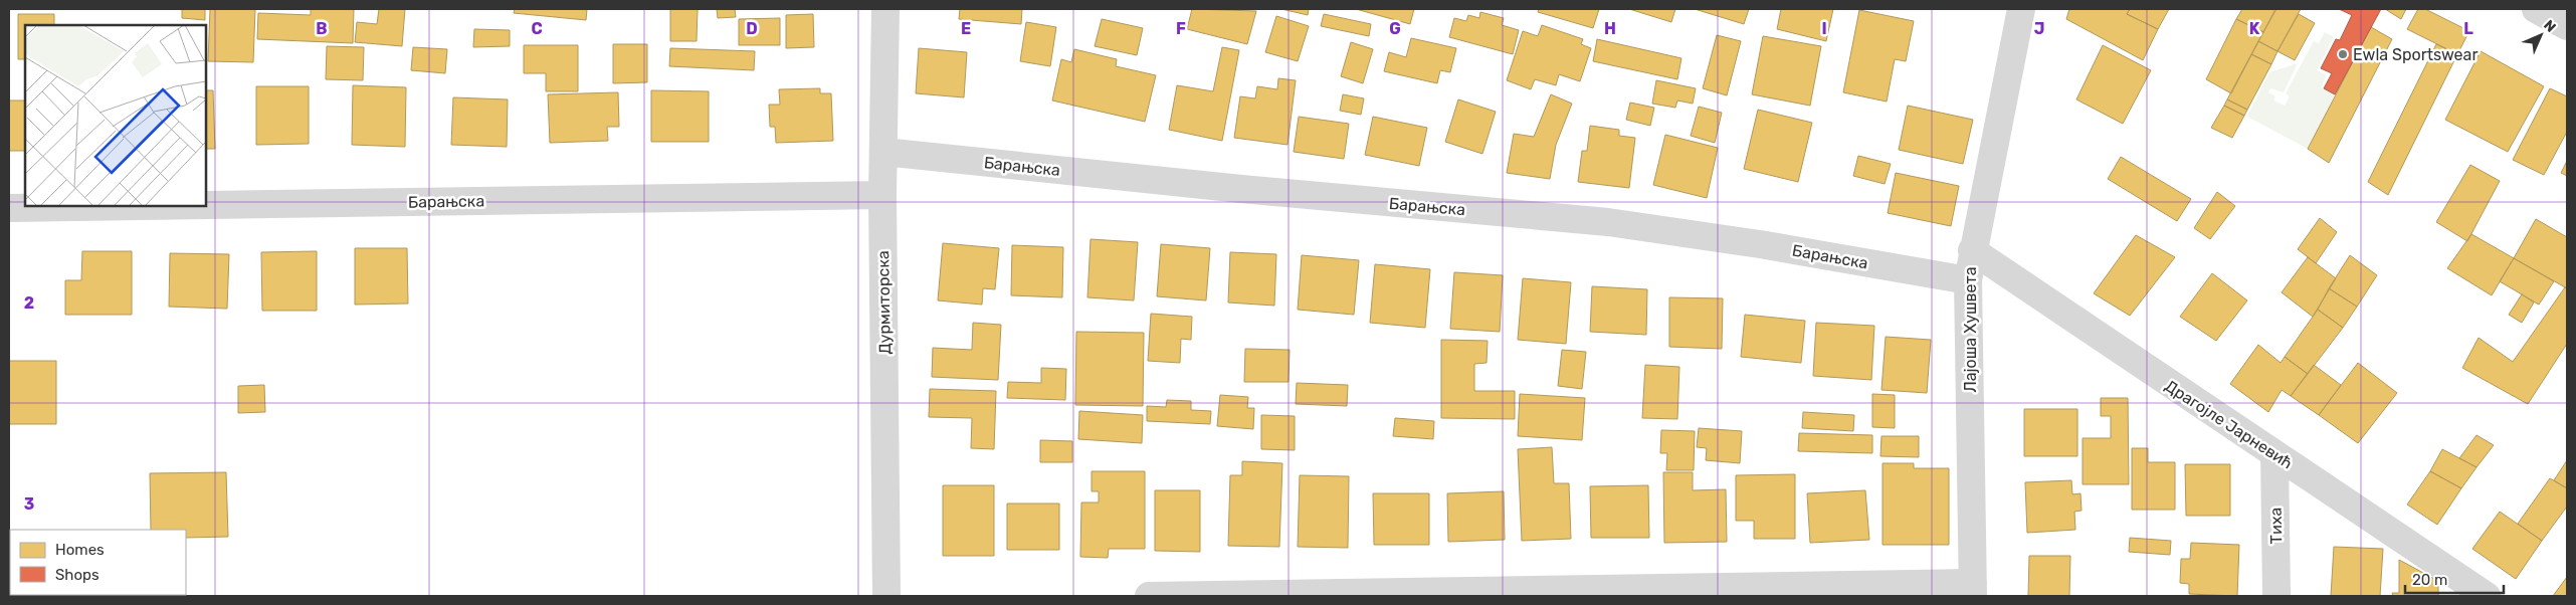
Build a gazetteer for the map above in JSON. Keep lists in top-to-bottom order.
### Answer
{
  "streets": {
    "street": [
      "Барањска",
      "Дурмиторска",
      "Лајоша Хушвета",
      "Драгојле Јарневић",
      "Тиха"
    ]
  },
  "crossings": [
    ["Барањска", "Дурмиторска"],
    ["Барањска", "Лајоша Хушвета"],
    ["Лајоша Хушвета", "Драгојле Јарневић"],
    ["Драгојле Јарневић", "Тиха"]
  ],
  "places": ["Ewla Sportswear"],
  "legend": ["Homes", "Shops"],
  "scale_bar": "20 m",
  "north": "top right",
  "grid": {
    "columns": [
      "B",
      "C",
      "D",
      "E",
      "F",
      "G",
      "H",
      "I",
      "J",
      "K",
      "L"
    ],
    "rows": ["2", "3"]
  }
}
